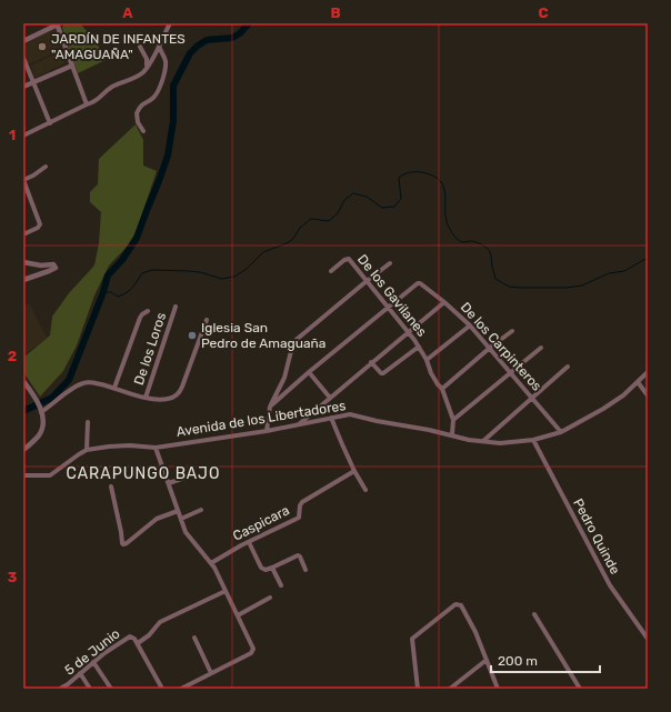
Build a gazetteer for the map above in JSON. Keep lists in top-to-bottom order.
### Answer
{
  "streets": {
    "street": [
      "De los Gavilanes",
      "De los Carpinteros",
      "De los Loros",
      "Avenida de los Libertadores",
      "Caspicara",
      "Pedro Quinde",
      "5 de Junio"
    ]
  },
  "crossings": [
    ["De los Gavilanes", "De los Carpinteros"],
    ["De los Carpinteros", "Avenida de los Libertadores"],
    ["Avenida de los Libertadores", "Pedro Quinde"]
  ],
  "districts": ["CARAPUNGO BAJO"],
  "places": ["JARDÍN DE INFANTES \"AMAGUAÑA\"", "Iglesia San Pedro de Amaguaña"],
  "scale_bar": "200 m",
  "grid": {
    "columns": ["A", "B", "C"],
    "rows": ["1", "2", "3"]
  }
}
